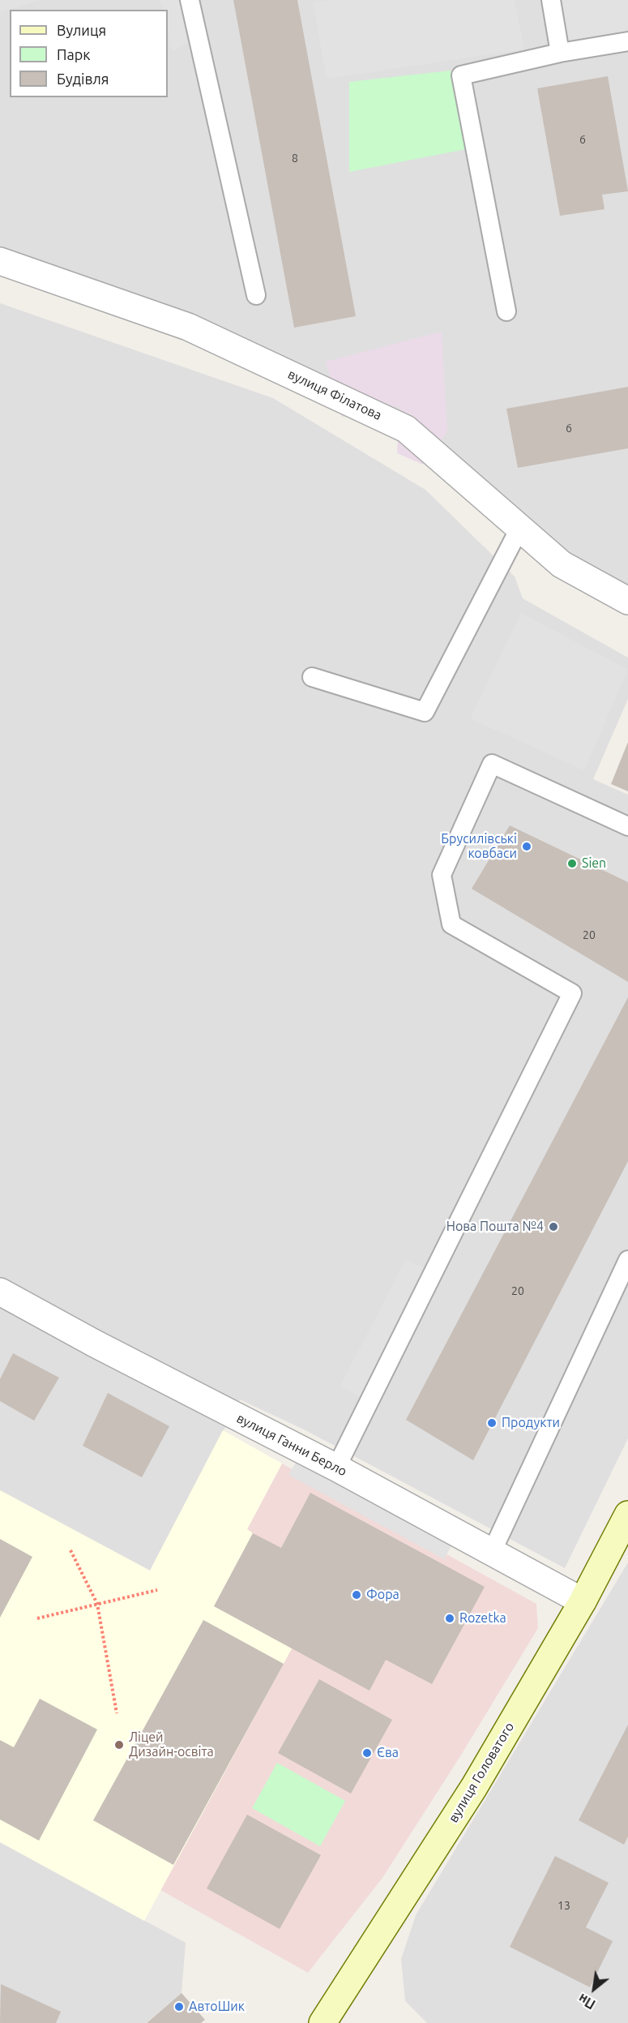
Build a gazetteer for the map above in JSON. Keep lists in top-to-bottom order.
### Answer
{
  "streets": {
    "main road": ["вулиця Головатого"],
    "street": ["вулиця Філатова", "вулиця Ганни Берло"]
  },
  "crossings": [
    ["вулиця Ганни Берло", "вулиця Головатого"]
  ],
  "places": [
    "Брусилівські ковбаси",
    "Sien",
    "Нова Пошта №4",
    "Продукти",
    "Фора",
    "Rozetka",
    "Ліцей Дизайн-освіта",
    "Єва",
    "АвтоШик"
  ],
  "house_numbers": [
    "6",
    "8",
    "6",
    "20",
    "20",
    "13"
  ],
  "legend": ["Вулиця", "Парк", "Будівля"],
  "north": "bottom left"
}
